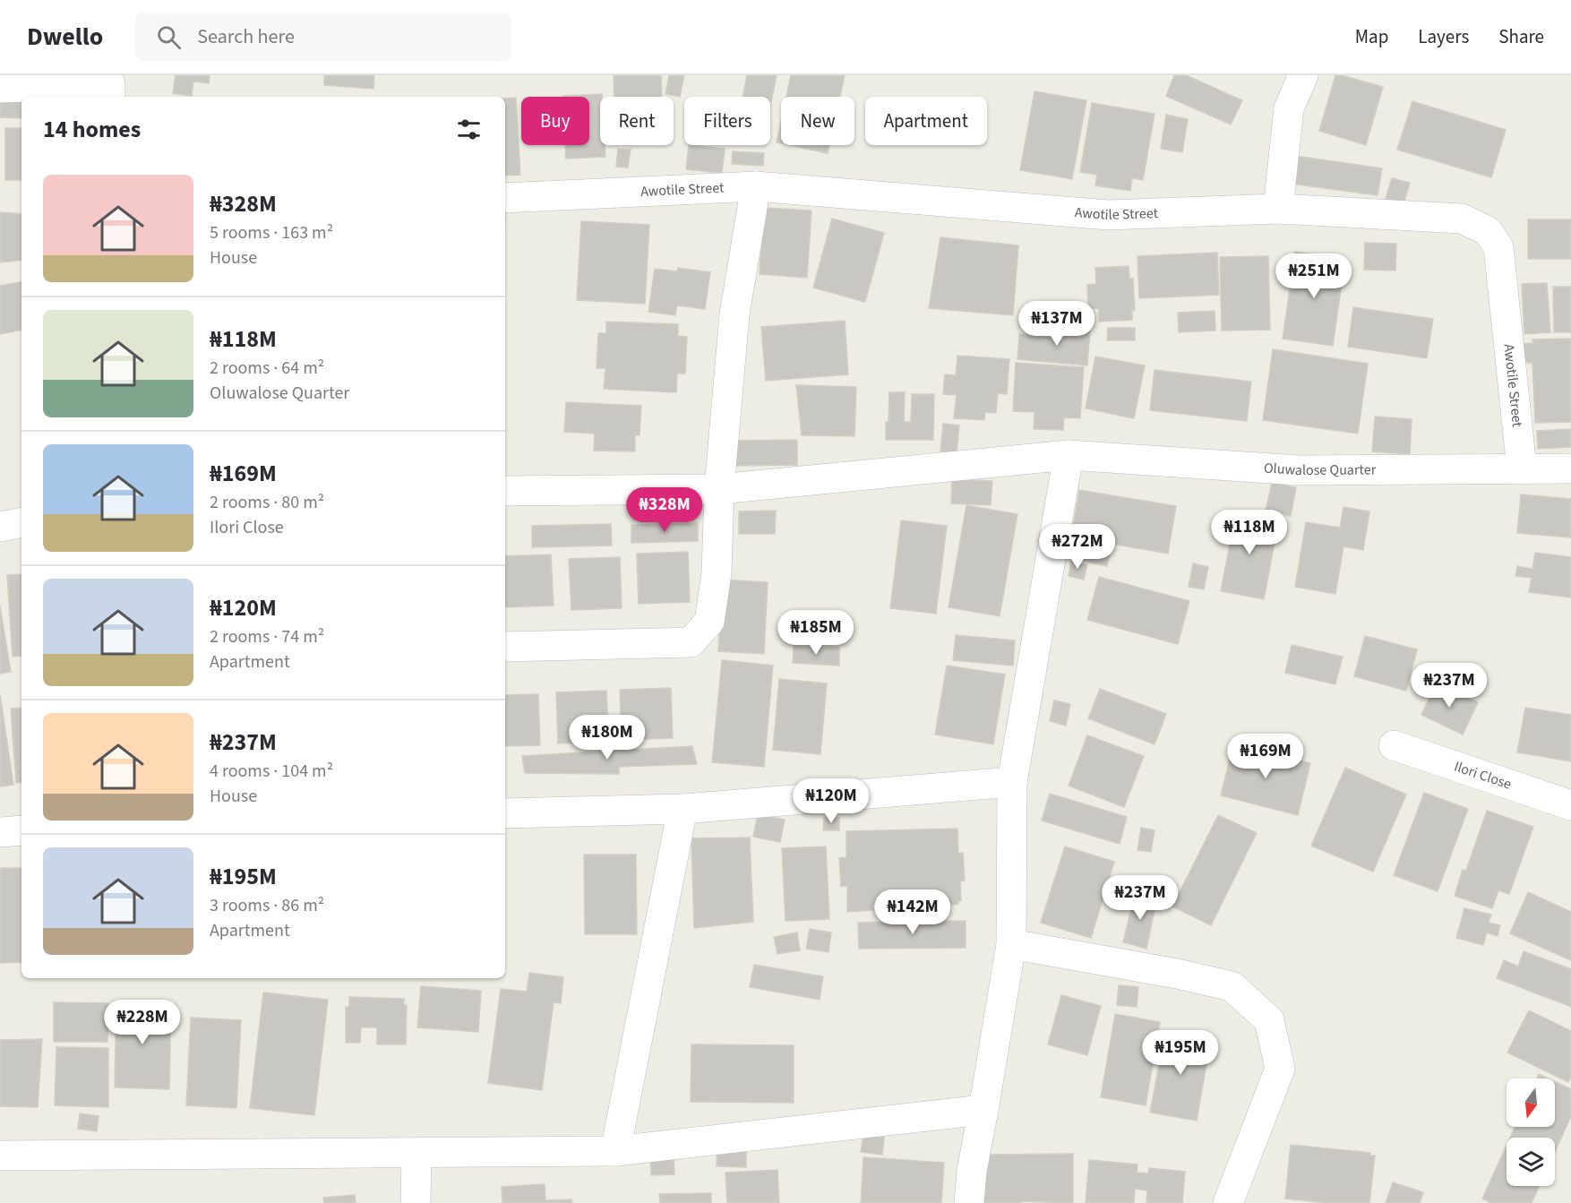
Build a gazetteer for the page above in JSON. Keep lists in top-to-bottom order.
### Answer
{
  "streets": {
    "street": ["Awotile Street", "Oluwalose Quarter", "Ilori Close"]
  },
  "crossings": [
    ["Awotile Street", "Oluwalose Quarter"]
  ],
  "north": "bottom",
  "page": {
    "header": "Dwello",
    "search": "Search here",
    "nav": ["Map", "Layers", "Share"],
    "chip": [
      "Buy",
      "Rent",
      "Filters",
      "New",
      "Apartment"
    ],
    "heading": "14 homes",
    "list": [
      {
        "name": "₦328M",
        "note": "5 rooms · 163 m² · House"
      },
      {
        "name": "₦118M",
        "note": "2 rooms · 64 m² · Oluwalose Quarter"
      },
      {
        "name": "₦169M",
        "note": "2 rooms · 80 m² · Ilori Close"
      },
      {
        "name": "₦120M",
        "note": "2 rooms · 74 m² · Apartment"
      },
      {
        "name": "₦237M",
        "note": "4 rooms · 104 m² · House"
      },
      {
        "name": "₦195M",
        "note": "3 rooms · 86 m² · Apartment"
      }
    ],
    "price": [
      "₦251M",
      "₦137M",
      "₦328M",
      "₦118M",
      "₦272M",
      "₦185M",
      "₦237M",
      "₦180M",
      "₦169M",
      "₦120M",
      "₦237M",
      "₦142M",
      "₦228M",
      "₦195M"
    ]
  }
}
